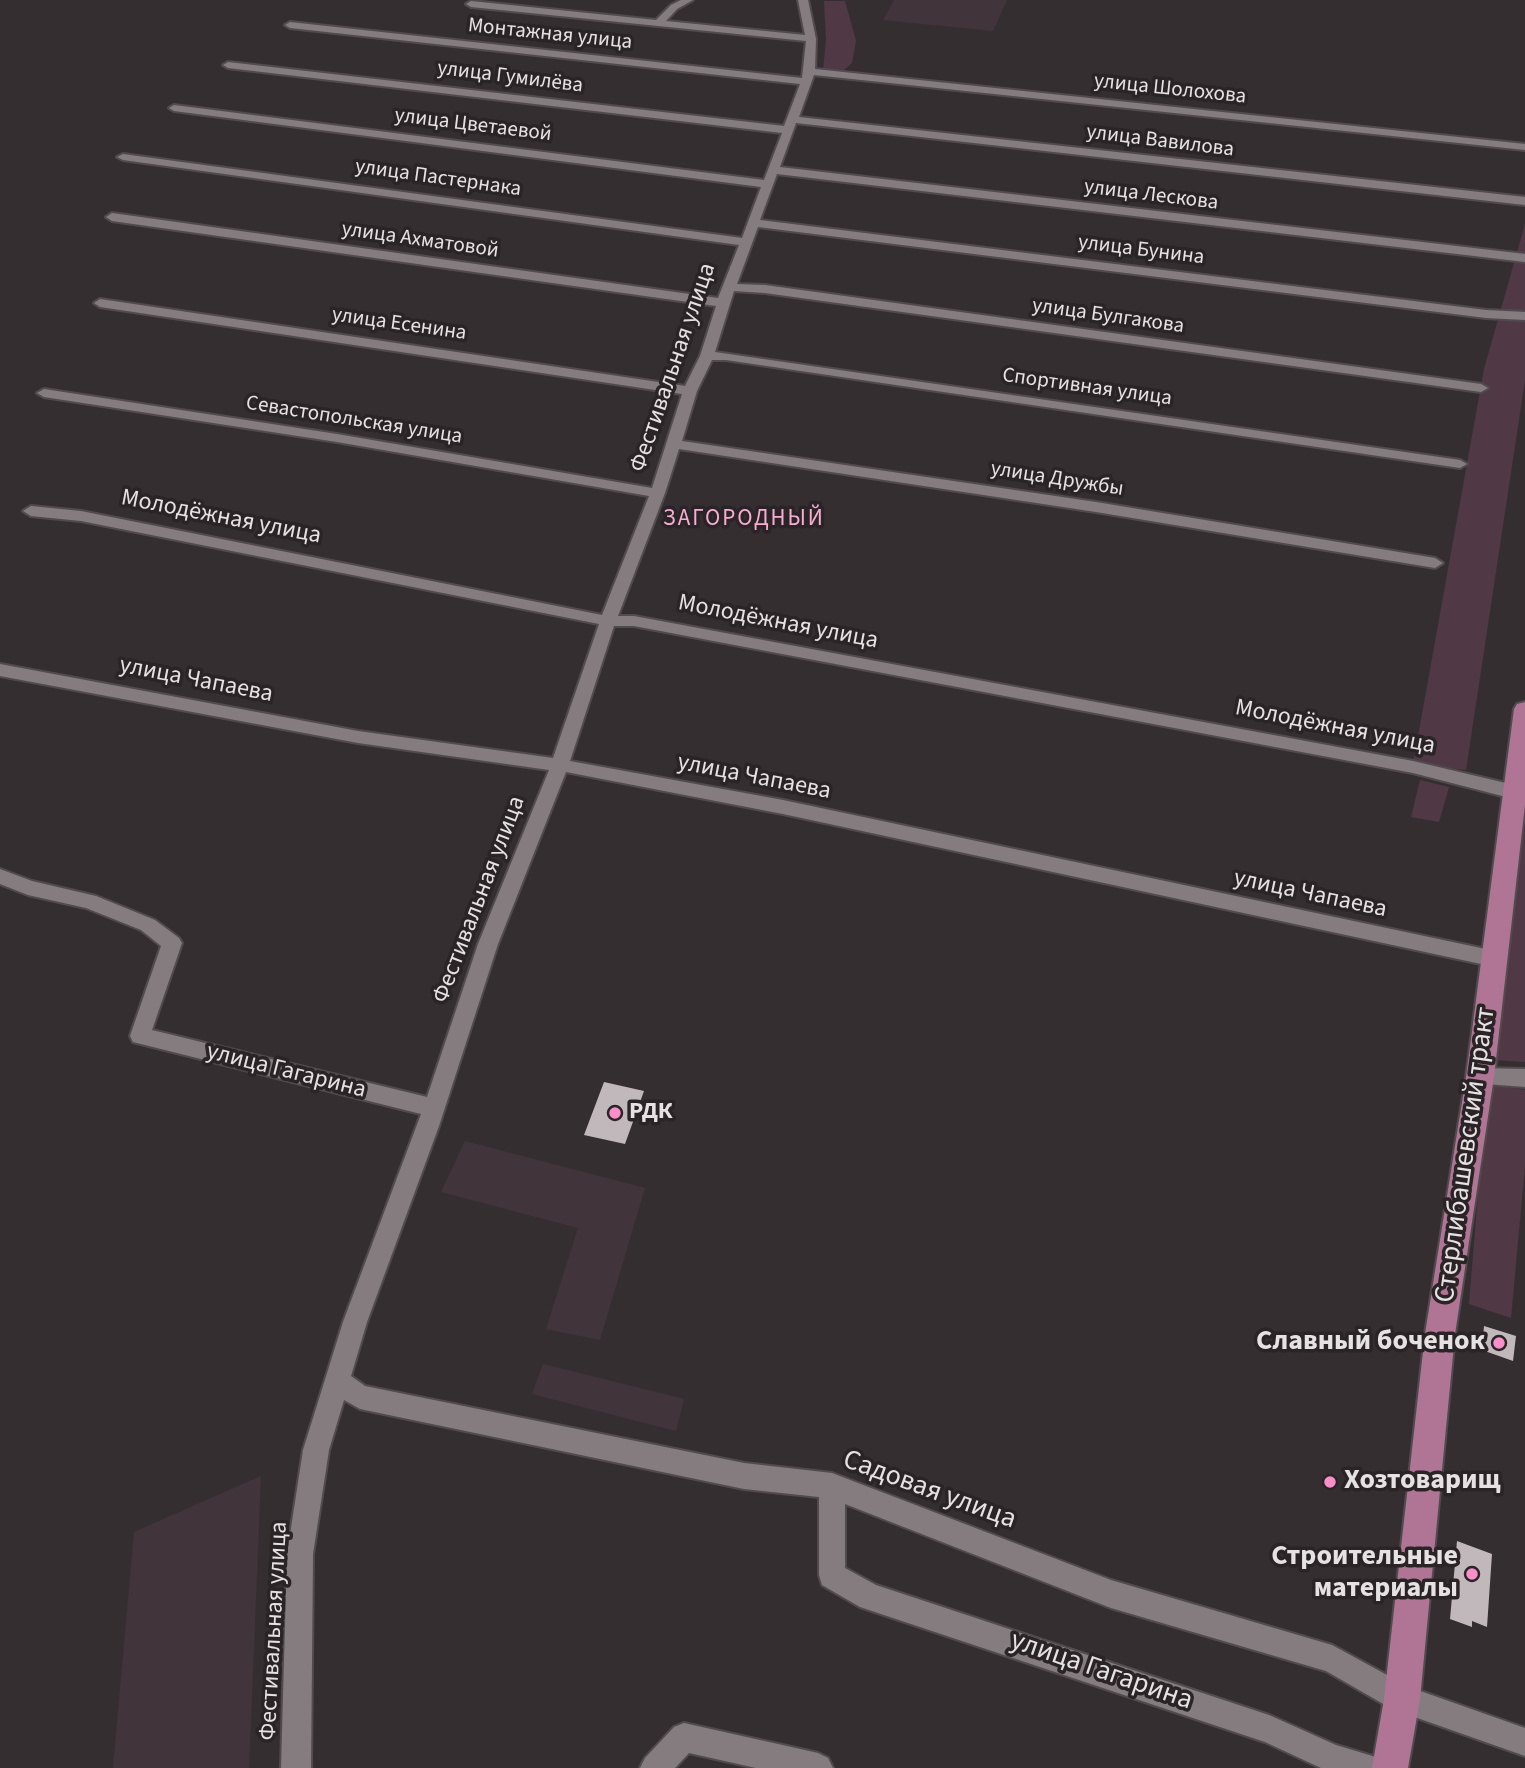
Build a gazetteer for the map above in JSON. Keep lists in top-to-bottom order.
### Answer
{
  "streets": {
    "main road": ["Стерлибашевский тракт"],
    "street": [
      "Монтажная улица",
      "улица Гумилёва",
      "улица Шолохова",
      "улица Цветаевой",
      "улица Вавилова",
      "улица Пастернака",
      "улица Лескова",
      "улица Ахматовой",
      "улица Бунина",
      "улица Булгакова",
      "улица Есенина",
      "Фестивальная улица",
      "Спортивная улица",
      "Севастопольская улица",
      "улица Дружбы",
      "Молодёжная улица",
      "улица Чапаева",
      "улица Гагарина",
      "Садовая улица"
    ]
  },
  "crossings": [
    ["Монтажная улица", "улица Шолохова"],
    ["Монтажная улица", "Фестивальная улица"],
    ["улица Гумилёва", "улица Вавилова"],
    ["улица Гумилёва", "Фестивальная улица"],
    ["улица Шолохова", "Фестивальная улица"],
    ["улица Цветаевой", "улица Лескова"],
    ["улица Цветаевой", "Фестивальная улица"],
    ["улица Вавилова", "Фестивальная улица"],
    ["улица Пастернака", "улица Бунина"],
    ["улица Пастернака", "Фестивальная улица"],
    ["улица Лескова", "Фестивальная улица"],
    ["улица Ахматовой", "улица Булгакова"],
    ["улица Ахматовой", "Фестивальная улица"],
    ["улица Бунина", "Фестивальная улица"],
    ["улица Булгакова", "Фестивальная улица"],
    ["улица Есенина", "Фестивальная улица"],
    ["Фестивальная улица", "Спортивная улица"],
    ["Фестивальная улица", "Севастопольская улица"],
    ["Фестивальная улица", "улица Дружбы"],
    ["Фестивальная улица", "Молодёжная улица"],
    ["Фестивальная улица", "улица Чапаева"],
    ["Фестивальная улица", "улица Гагарина"],
    ["Фестивальная улица", "Садовая улица"],
    ["Молодёжная улица", "Стерлибашевский тракт"],
    ["улица Чапаева", "Стерлибашевский тракт"],
    ["улица Гагарина", "Садовая улица"],
    ["Стерлибашевский тракт", "Садовая улица"]
  ],
  "districts": ["ЗАГОРОДНЫЙ"],
  "places": [
    "РДК",
    "Славный боченок",
    "Хозтоварищ",
    "Строительные материалы"
  ]
}
